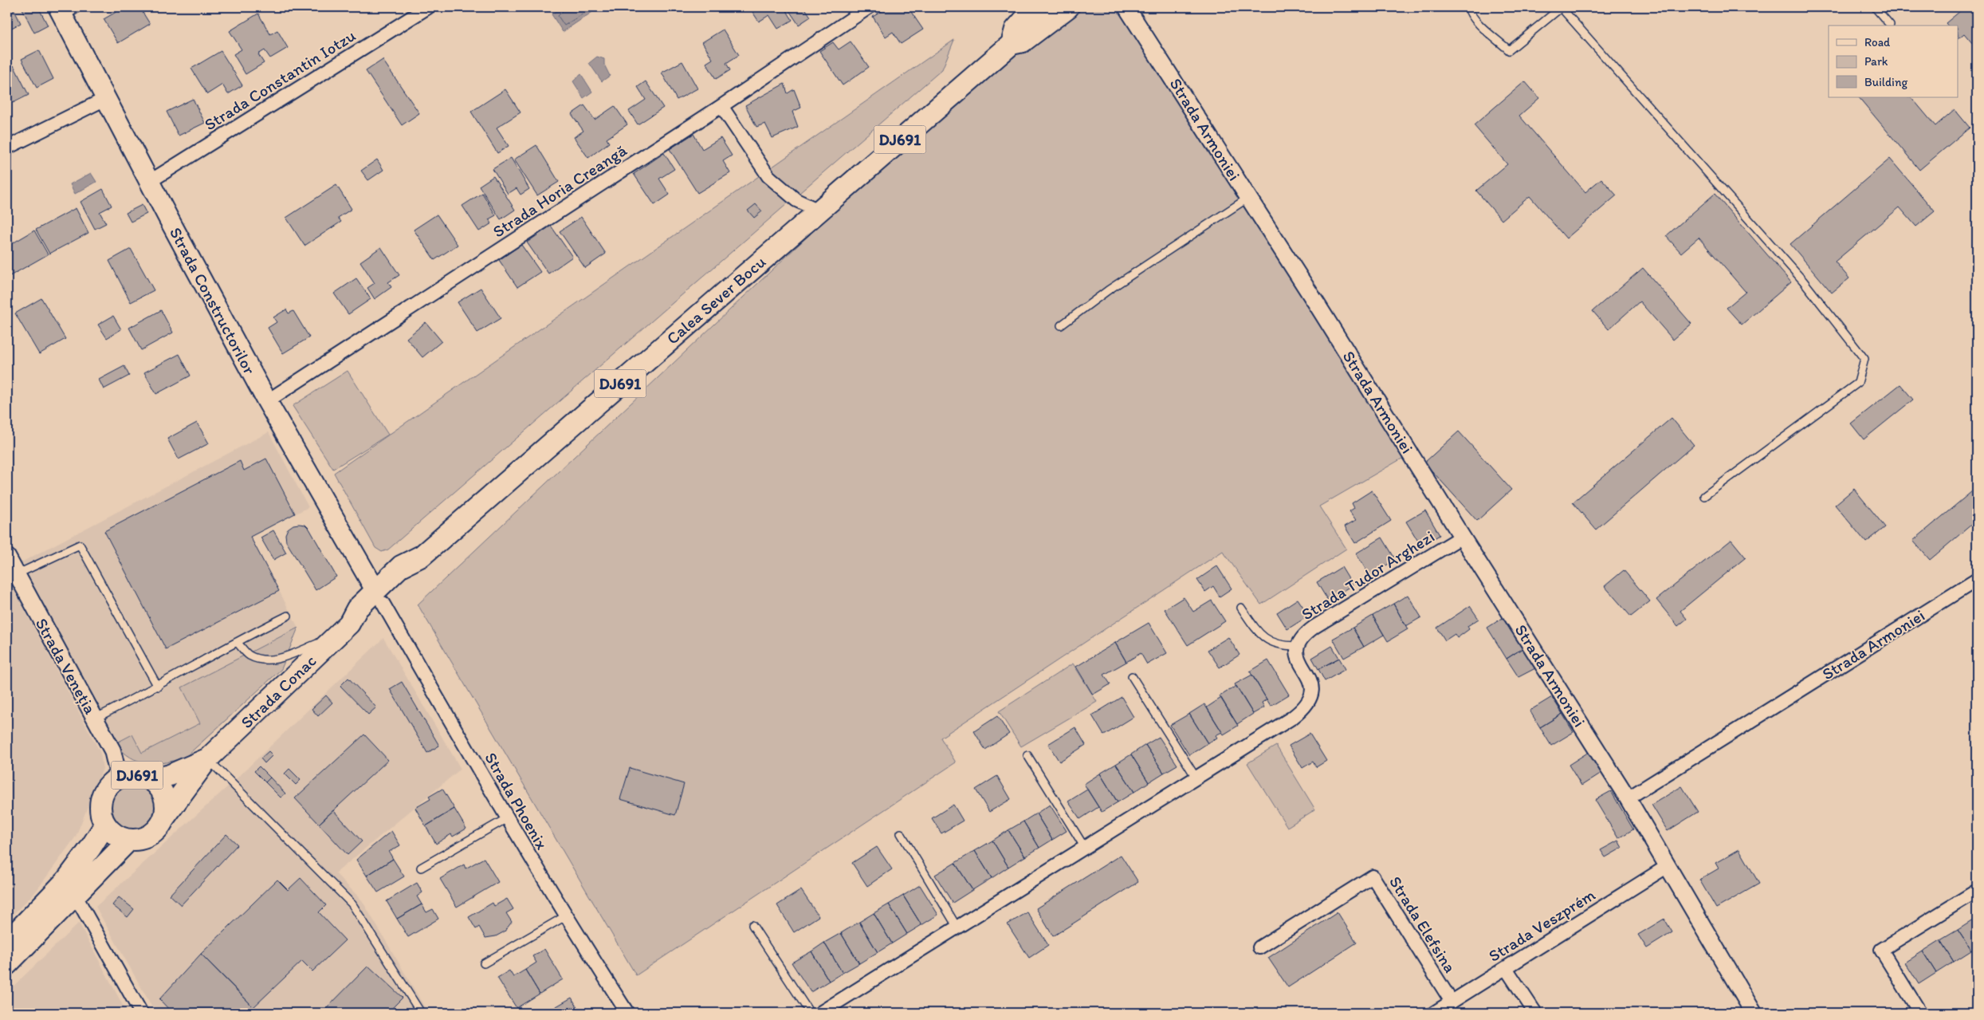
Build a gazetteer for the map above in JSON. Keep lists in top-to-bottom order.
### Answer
{
  "streets": {
    "main road": [
      "DJ691",
      "Calea Sever Bocu",
      "Strada Constructorilor",
      "Strada Conac"
    ],
    "street": [
      "Strada Constantin Iotzu",
      "Strada Armoniei",
      "Strada Horia Creangă",
      "Strada Tudor Arghezi",
      "Strada Veneția",
      "Strada Phoenix",
      "Strada Elefsina",
      "Strada Veszprém"
    ]
  },
  "crossings": [
    ["Strada Constantin Iotzu", "Strada Constructorilor"],
    ["Strada Armoniei", "Strada Tudor Arghezi"],
    ["Strada Armoniei", "Strada Veszprém"],
    ["DJ691", "Strada Veneția"],
    ["DJ691", "Strada Conac"],
    ["Strada Horia Creangă", "Strada Constructorilor"],
    ["Calea Sever Bocu", "Strada Constructorilor"],
    ["Calea Sever Bocu", "Strada Conac"],
    ["Calea Sever Bocu", "Strada Phoenix"],
    ["Strada Constructorilor", "Strada Conac"],
    ["Strada Constructorilor", "Strada Phoenix"],
    ["Strada Veneția", "Strada Conac"],
    ["Strada Conac", "Strada Phoenix"],
    ["Strada Elefsina", "Strada Veszprém"]
  ],
  "legend": ["Road", "Park", "Building"]
}
